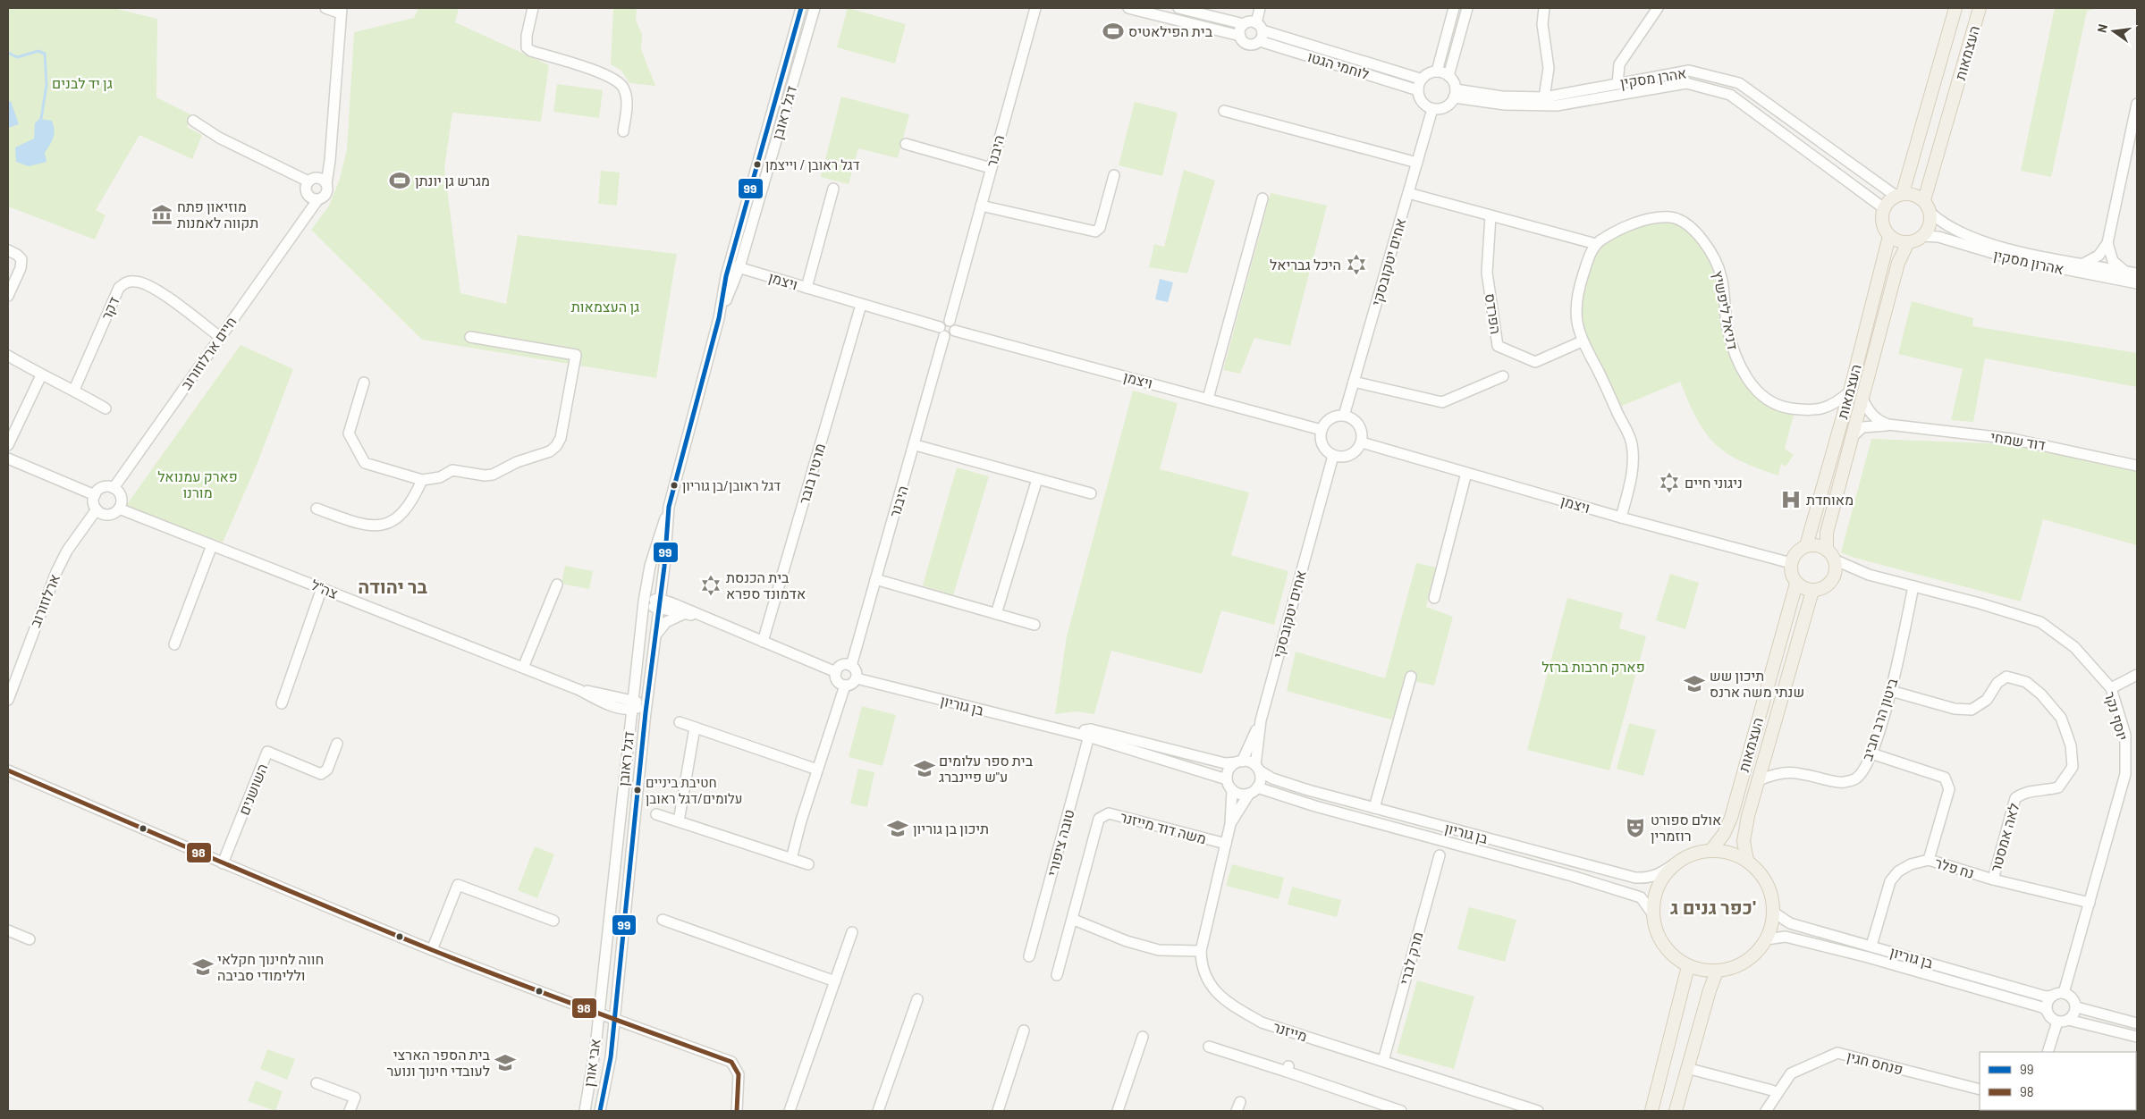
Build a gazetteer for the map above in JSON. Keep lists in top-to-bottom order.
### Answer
{
  "streets": {
    "main road": ["העצמאות"],
    "street": [
      "לוחמי הגטו",
      "אהרן מסקין",
      "דגל ראובן",
      "היבנר",
      "אחים יטקובסקי",
      "אהרון מסקין",
      "ויצמן",
      "דקר",
      "דניאל ליפשיץ",
      "הפרדס",
      "חיים ארלוזורוב",
      "דוד שמחי",
      "מרטין בובר",
      "צה\"ל",
      "ארלוזורוב",
      "בן גוריון",
      "יוסף נקר",
      "ביטון הרב חביב",
      "השושנים",
      "משה דוד מייזנר",
      "לאה אמסטר",
      "טובה ציפורי",
      "נח פלר",
      "מרק לברי",
      "מייזנר",
      "אבי אורן",
      "פנחס חגין"
    ]
  },
  "crossings": [
    ["העצמאות", "אהרן מסקין"],
    ["העצמאות", "אהרון מסקין"],
    ["העצמאות", "ויצמן"],
    ["העצמאות", "דניאל ליפשיץ"],
    ["העצמאות", "דוד שמחי"],
    ["העצמאות", "בן גוריון"],
    ["העצמאות", "יוסף נקר"],
    ["העצמאות", "ביטון הרב חביב"],
    ["לוחמי הגטו", "אהרן מסקין"],
    ["לוחמי הגטו", "אחים יטקובסקי"],
    ["אהרן מסקין", "אחים יטקובסקי"],
    ["אהרן מסקין", "אהרון מסקין"],
    ["דגל ראובן", "ויצמן"],
    ["דגל ראובן", "צה\"ל"],
    ["דגל ראובן", "אבי אורן"],
    ["היבנר", "ויצמן"],
    ["היבנר", "בן גוריון"],
    ["אחים יטקובסקי", "ויצמן"],
    ["אחים יטקובסקי", "בן גוריון"],
    ["אחים יטקובסקי", "מייזנר"],
    ["ויצמן", "מרטין בובר"],
    ["ויצמן", "יוסף נקר"],
    ["דקר", "חיים ארלוזורוב"],
    ["חיים ארלוזורוב", "צה\"ל"],
    ["חיים ארלוזורוב", "ארלוזורוב"],
    ["צה\"ל", "ארלוזורוב"],
    ["בן גוריון", "יוסף נקר"],
    ["בן גוריון", "טובה ציפורי"],
    ["בן גוריון", "נח פלר"],
    ["בן גוריון", "מייזנר"],
    ["יוסף נקר", "ביטון הרב חביב"],
    ["יוסף נקר", "נח פלר"],
    ["ביטון הרב חביב", "לאה אמסטר"],
    ["משה דוד מייזנר", "מייזנר"],
    ["לאה אמסטר", "נח פלר"],
    ["מרק לברי", "מייזנר"]
  ],
  "districts": ["בר יהודה", "כפר גנים ג'"],
  "parks": [
    "גן יד לבנים",
    "גן העצמאות",
    "פארק עמנואל מורנו",
    "פארק חרבות ברזל"
  ],
  "places": {
    "sports": ["בית הפילאטיס", "מגרש גן יונתן"],
    "other": ["דגל ראובן / וייצמן", "דגל ראובן/בן גוריון", "חטיבת ביניים עלומים/דגל ראובן"],
    "museum": ["מוזיאון פתח תקווה לאמנות"],
    "synagogue": ["היכל גבריאל", "ניגוני חיים", "בית הכנסת אדמונד ספרא"],
    "hospital": ["מאוחדת"],
    "school or university": [
      "תיכון שש שנתי משה ארנס",
      "בית ספר עלומים ע\"ש פיינברג",
      "תיכון בן גוריון",
      "חווה לחינוך חקלאי וללימודי סביבה",
      "בית הספר הארצי לעובדי חינוך ונוער"
    ],
    "theatre": ["אולם ספורט רוזמרין"]
  },
  "lines": ["transit line 99", "transit line 98"],
  "legend": ["99", "98"],
  "north": "left"
}
